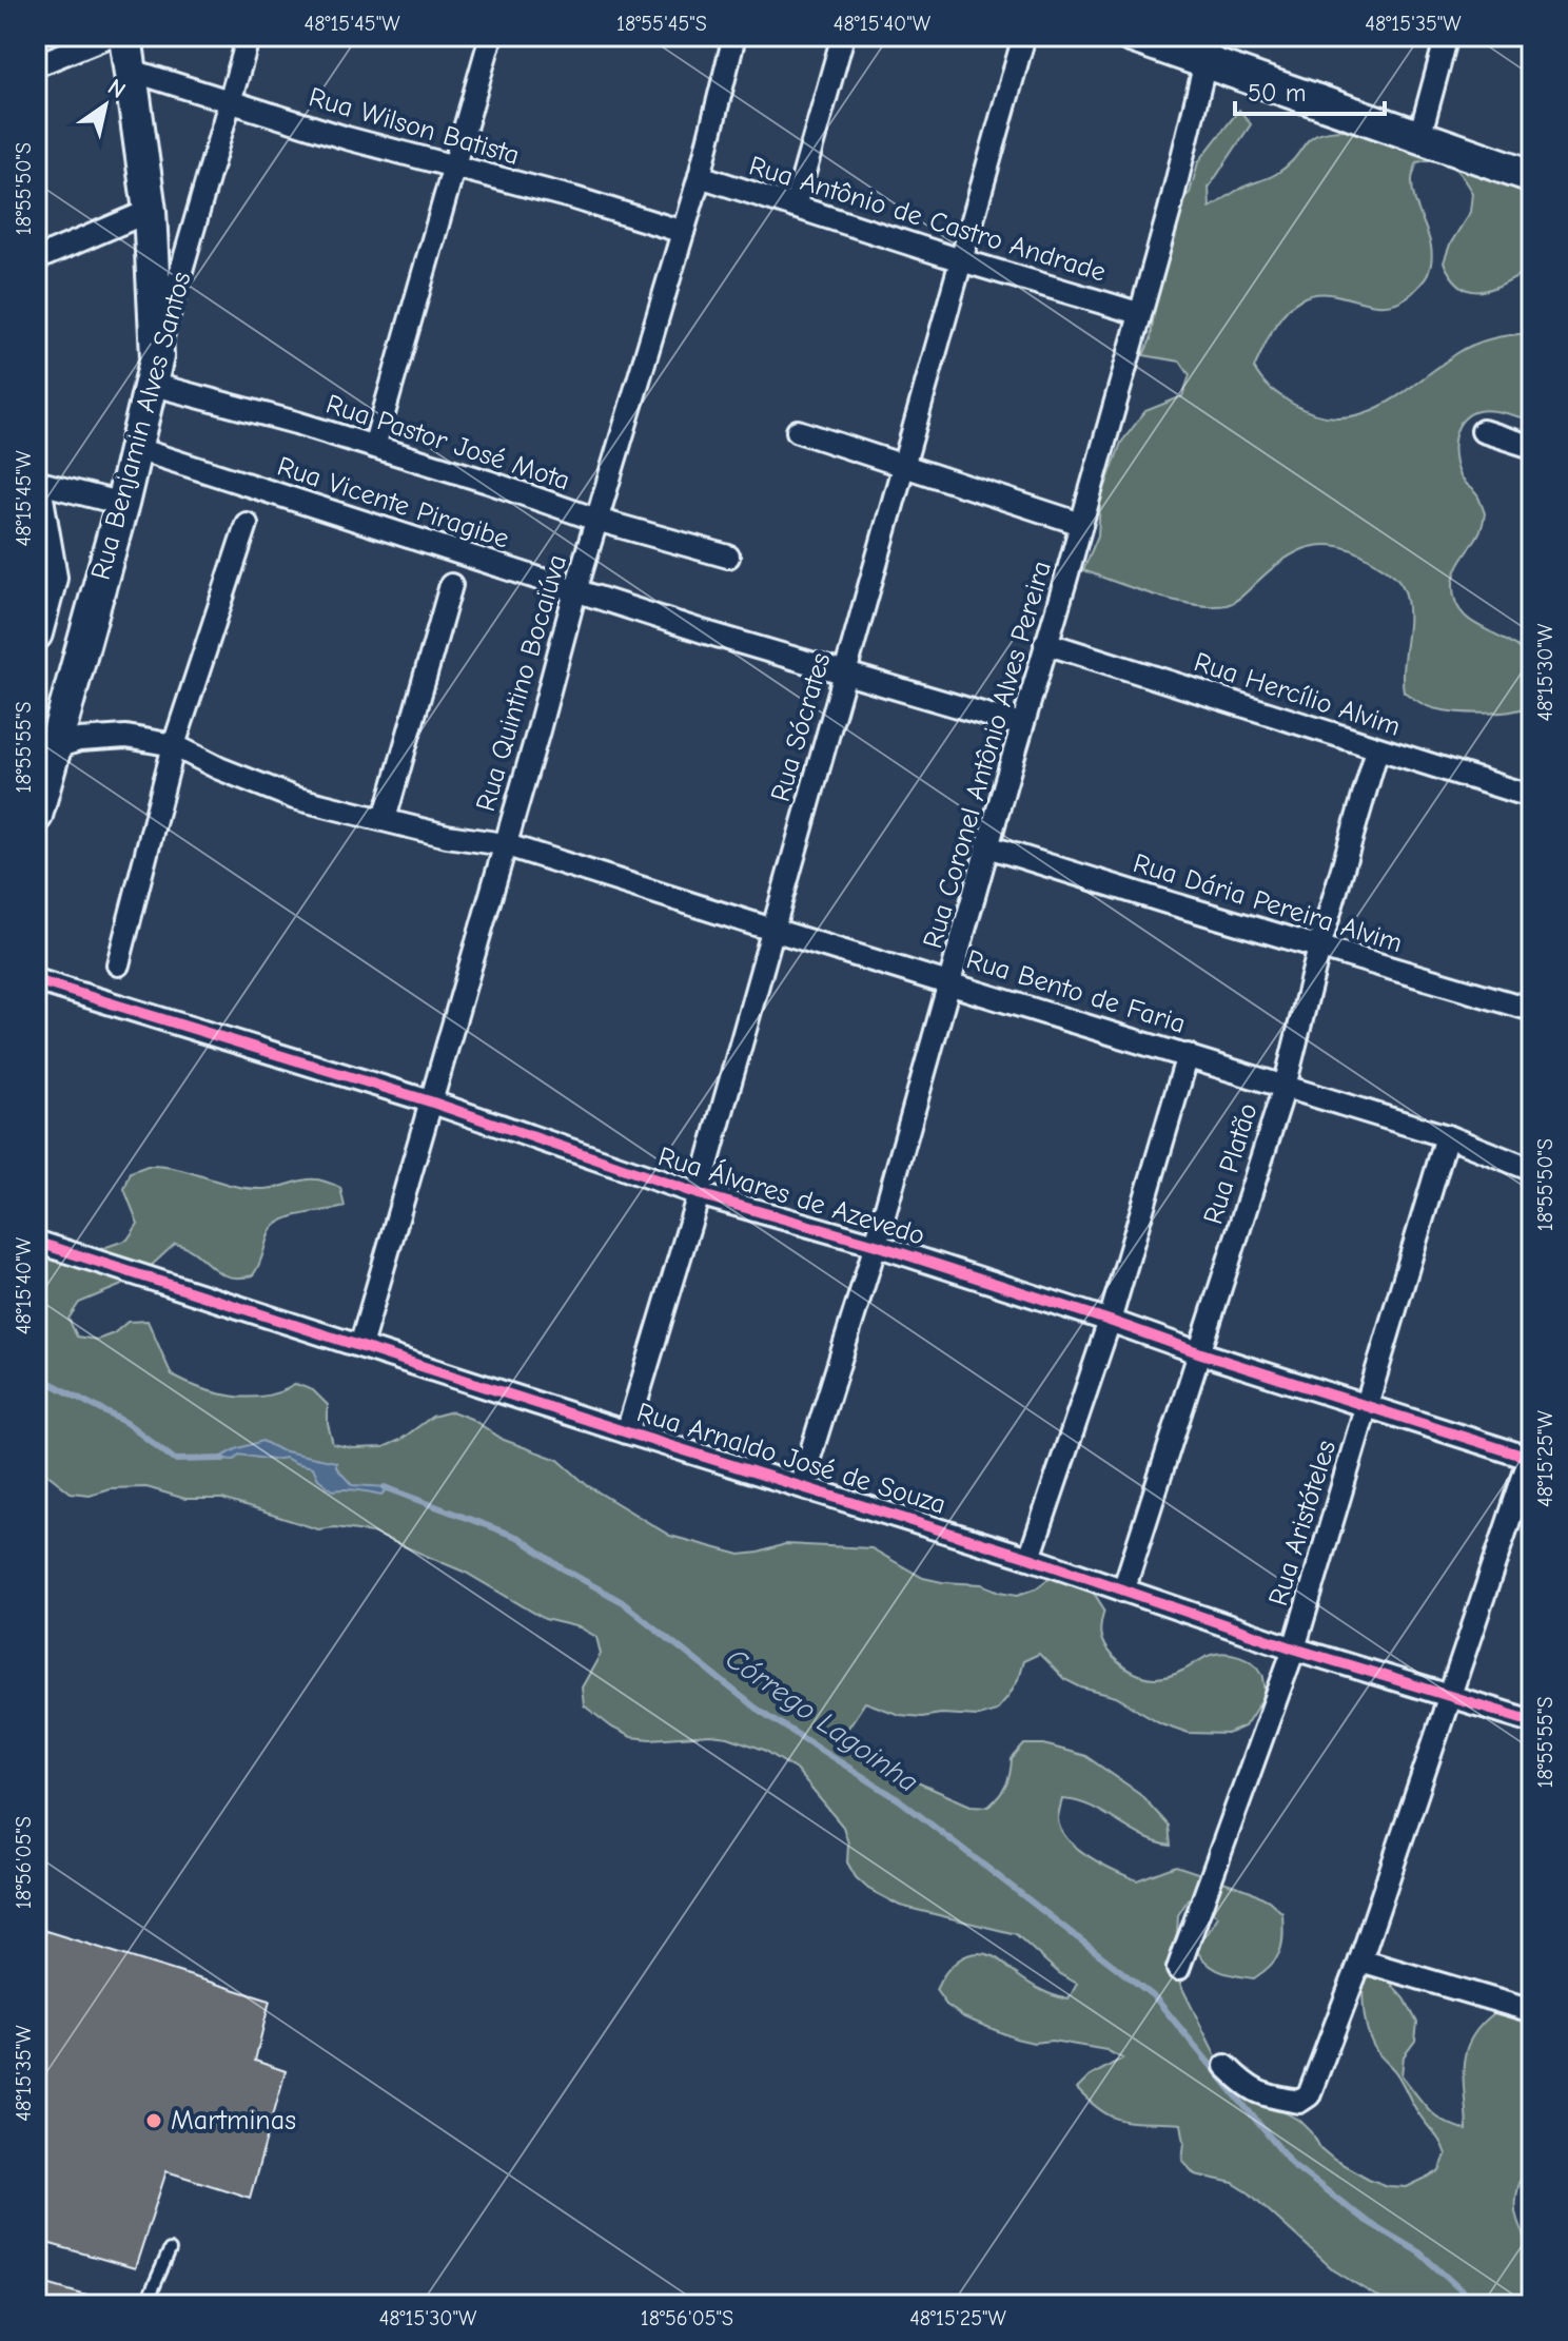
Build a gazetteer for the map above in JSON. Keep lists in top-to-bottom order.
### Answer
{
  "streets": {
    "main road": ["Rua Benjamin Alves Santos"],
    "street": [
      "Rua Wilson Batista",
      "Rua Antônio de Castro Andrade",
      "Rua Pastor José Mota",
      "Rua Vicente Piragibe",
      "Rua Quintino Bocaiúva",
      "Rua Hercílio Alvim",
      "Rua Sócrates",
      "Rua Coronel Antônio Alves Pereira",
      "Rua Dária Pereira Alvim",
      "Rua Bento de Faria",
      "Rua Platão",
      "Rua Álvares de Azevedo",
      "Rua Arnaldo José de Souza",
      "Rua Aristóteles"
    ]
  },
  "crossings": [
    ["Rua Wilson Batista", "Rua Benjamin Alves Santos"],
    ["Rua Wilson Batista", "Rua Quintino Bocaiúva"],
    ["Rua Antônio de Castro Andrade", "Rua Quintino Bocaiúva"],
    ["Rua Antônio de Castro Andrade", "Rua Sócrates"],
    ["Rua Antônio de Castro Andrade", "Rua Coronel Antônio Alves Pereira"],
    ["Rua Benjamin Alves Santos", "Rua Pastor José Mota"],
    ["Rua Benjamin Alves Santos", "Rua Vicente Piragibe"],
    ["Rua Benjamin Alves Santos", "Rua Bento de Faria"],
    ["Rua Pastor José Mota", "Rua Quintino Bocaiúva"],
    ["Rua Vicente Piragibe", "Rua Quintino Bocaiúva"],
    ["Rua Vicente Piragibe", "Rua Sócrates"],
    ["Rua Vicente Piragibe", "Rua Coronel Antônio Alves Pereira"],
    ["Rua Quintino Bocaiúva", "Rua Bento de Faria"],
    ["Rua Quintino Bocaiúva", "Rua Álvares de Azevedo"],
    ["Rua Quintino Bocaiúva", "Rua Arnaldo José de Souza"],
    ["Rua Hercílio Alvim", "Rua Coronel Antônio Alves Pereira"],
    ["Rua Hercílio Alvim", "Rua Platão"],
    ["Rua Sócrates", "Rua Bento de Faria"],
    ["Rua Sócrates", "Rua Álvares de Azevedo"],
    ["Rua Sócrates", "Rua Arnaldo José de Souza"],
    ["Rua Coronel Antônio Alves Pereira", "Rua Dária Pereira Alvim"],
    ["Rua Coronel Antônio Alves Pereira", "Rua Bento de Faria"],
    ["Rua Coronel Antônio Alves Pereira", "Rua Álvares de Azevedo"],
    ["Rua Coronel Antônio Alves Pereira", "Rua Arnaldo José de Souza"],
    ["Rua Dária Pereira Alvim", "Rua Platão"],
    ["Rua Bento de Faria", "Rua Platão"],
    ["Rua Bento de Faria", "Rua Aristóteles"],
    ["Rua Platão", "Rua Álvares de Azevedo"],
    ["Rua Platão", "Rua Arnaldo José de Souza"],
    ["Rua Álvares de Azevedo", "Rua Aristóteles"],
    ["Rua Arnaldo José de Souza", "Rua Aristóteles"]
  ],
  "water": ["Córrego Lagoinha"],
  "places": ["Martminas"],
  "scale_bar": "50 m",
  "north": "top right",
  "coordinates": [
    "48°15'45\"W",
    "18°55'45\"S",
    "48°15'40\"W",
    "48°15'35\"W",
    "18°55'50\"S",
    "48°15'30\"W",
    "18°55'55\"S",
    "48°15'25\"W",
    "18°56'05\"S"
  ]
}
